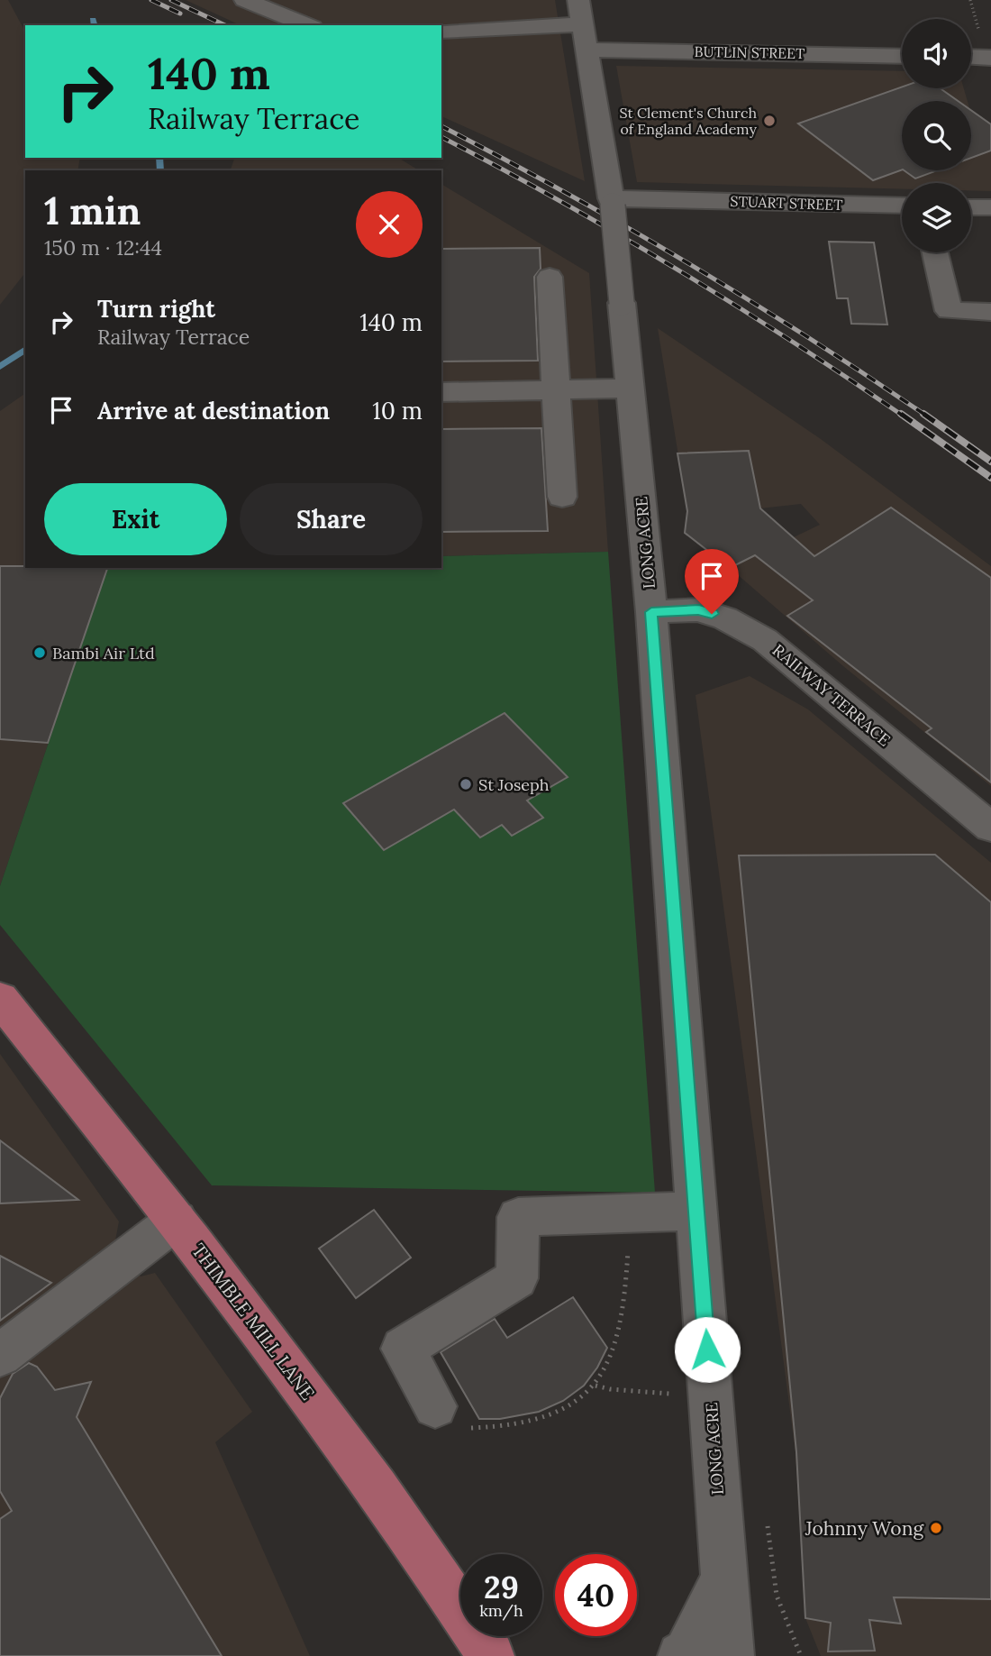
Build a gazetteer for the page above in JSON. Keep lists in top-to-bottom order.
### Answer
{
  "streets": {
    "main road": ["THIMBLE MILL LANE"],
    "street": [
      "BUTLIN STREET",
      "STUART STREET",
      "LONG ACRE",
      "RAILWAY TERRACE"
    ]
  },
  "crossings": [
    ["BUTLIN STREET", "LONG ACRE"],
    ["STUART STREET", "LONG ACRE"],
    ["LONG ACRE", "RAILWAY TERRACE"]
  ],
  "places": [
    "St Clement's Church of England Academy",
    "Bambi Air Ltd",
    "St Joseph",
    "Johnny Wong"
  ],
  "page": {
    "turn": ["140 m", "Railway Terrace"],
    "heading": ["1 min", "150 m · 12:44"],
    "list": [
      {
        "name": "Turn right",
        "note": "Railway Terrace",
        "value": "140 m"
      },
      {
        "name": "Arrive at destination",
        "value": "10 m"
      }
    ],
    "buttons": ["Exit", "Share"],
    "speed": "29 km/h",
    "limit": "40"
  }
}
